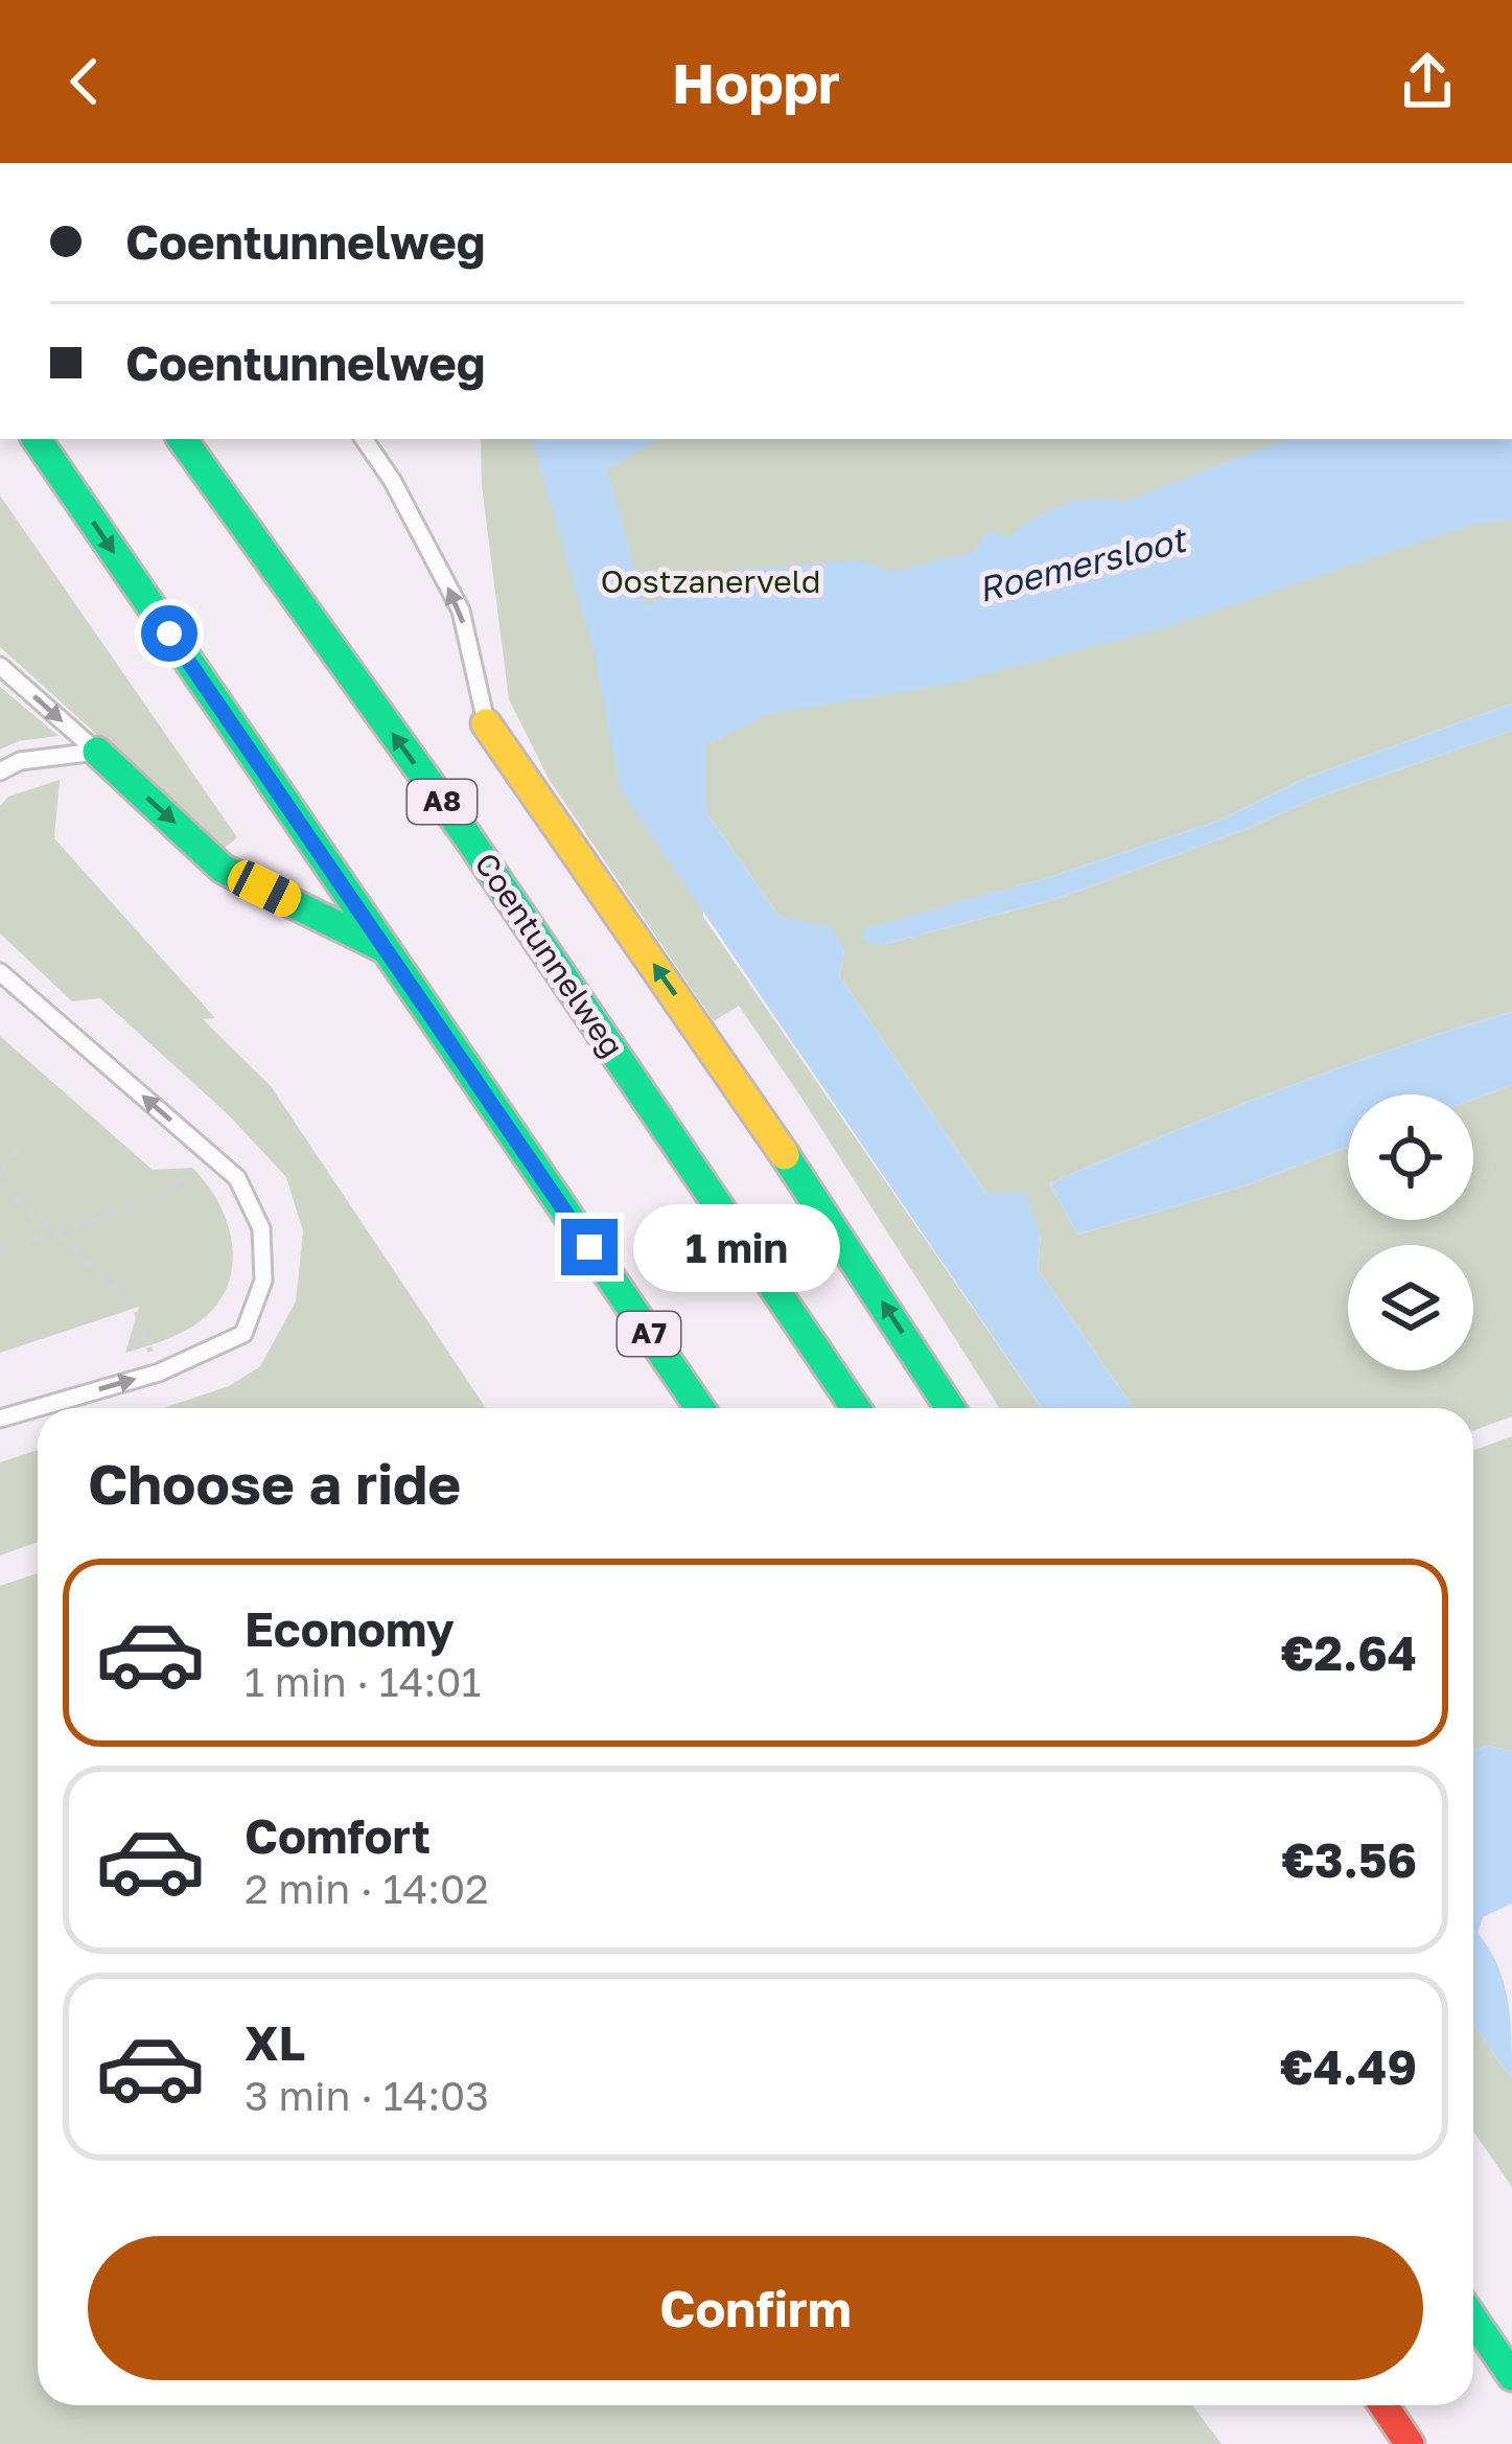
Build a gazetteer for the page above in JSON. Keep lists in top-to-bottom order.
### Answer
{
  "streets": {
    "highway": ["A8", "Coentunnelweg", "A7"]
  },
  "water": ["Roemersloot"],
  "parks": ["Oostzanerveld"],
  "page": {
    "header": "Hoppr",
    "banner": ["Coentunnelweg", "Coentunnelweg"],
    "bubble": "1 min",
    "heading": "Choose a ride",
    "list": [
      {
        "name": "Economy",
        "note": "1 min · 14:01",
        "value": "€2.64"
      },
      {
        "name": "Comfort",
        "note": "2 min · 14:02",
        "value": "€3.56"
      },
      {
        "name": "XL",
        "note": "3 min · 14:03",
        "value": "€4.49"
      }
    ],
    "buttons": "Confirm"
  }
}
